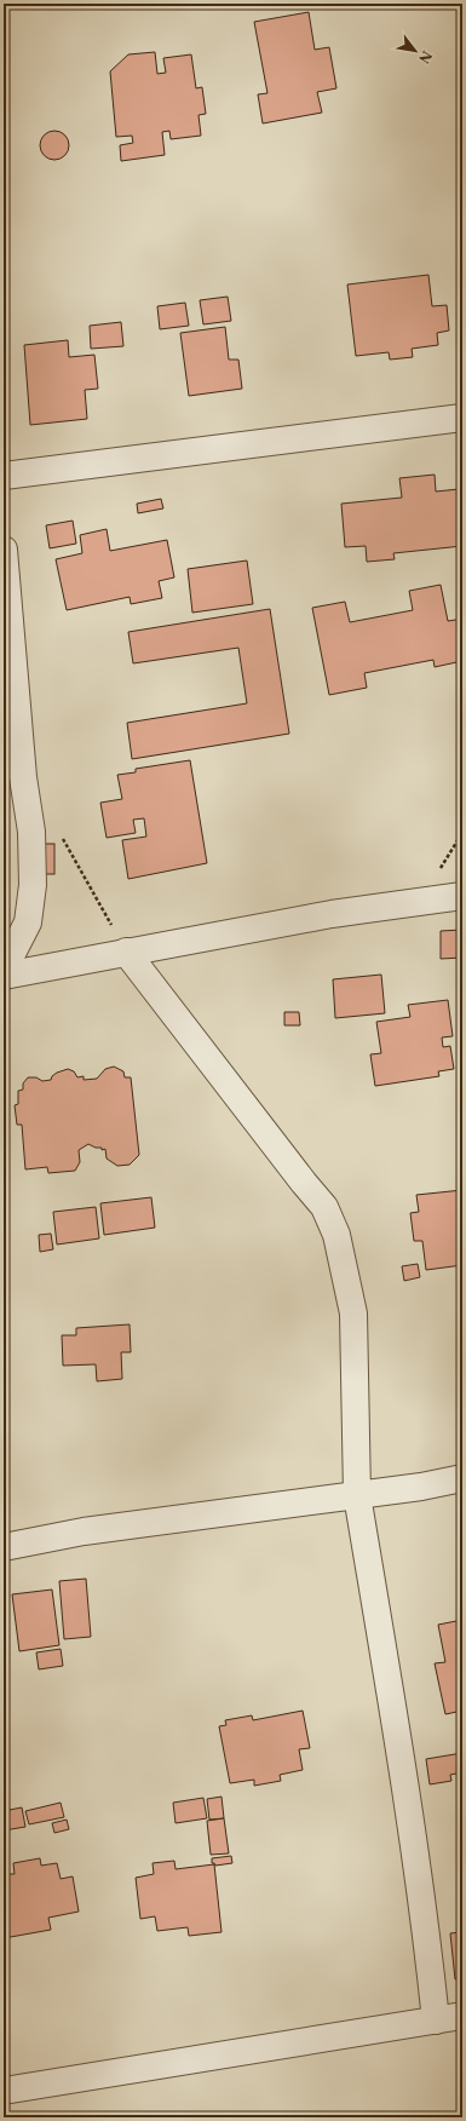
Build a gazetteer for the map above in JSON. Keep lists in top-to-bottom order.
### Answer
{
  "north": "bottom right"
}
